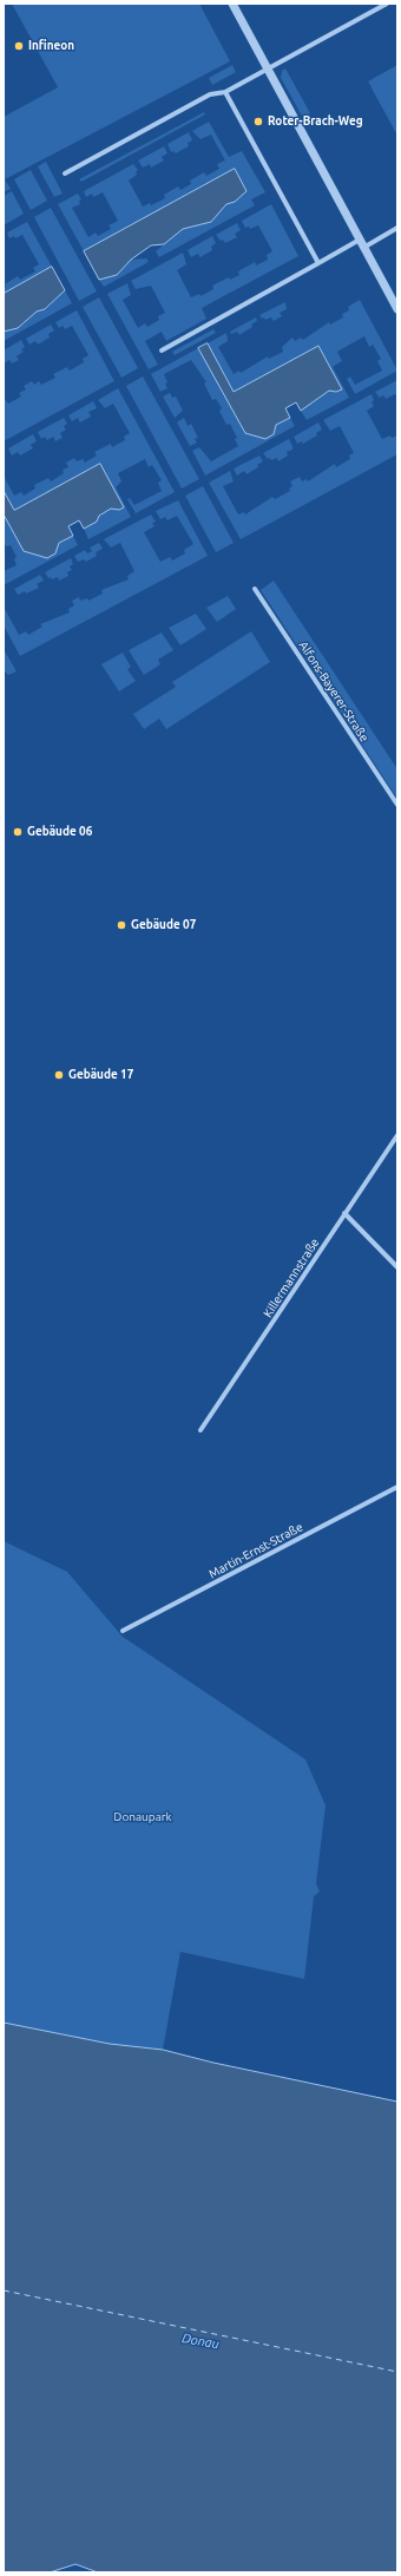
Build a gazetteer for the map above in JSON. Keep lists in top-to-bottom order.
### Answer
{
  "streets": {
    "street": ["Alfons-Bayerer-Straße", "Killermannstraße", "Martin-Ernst-Straße"]
  },
  "water": ["Donau"],
  "parks": ["Donaupark"],
  "places": [
    "Infineon",
    "Roter-Brach-Weg",
    "Gebäude 06",
    "Gebäude 07",
    "Gebäude 17"
  ]
}
